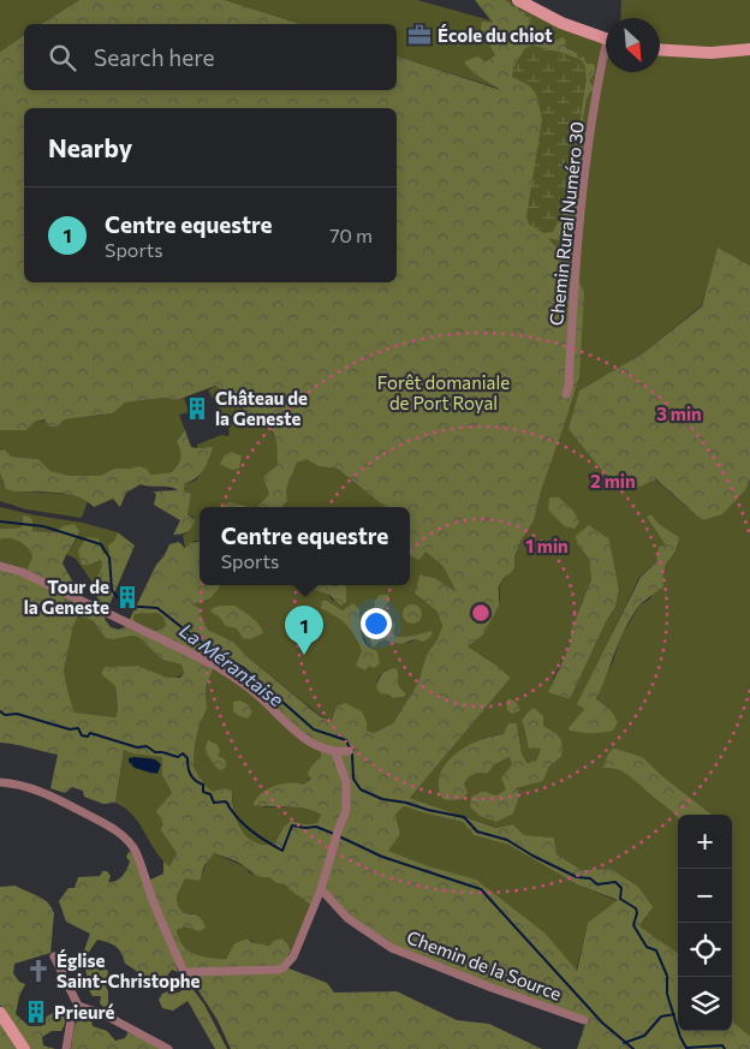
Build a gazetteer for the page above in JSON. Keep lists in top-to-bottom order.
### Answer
{
  "streets": {
    "street": ["Chemin Rural Numéro 30", "Chemin de la Source"]
  },
  "water": ["La Mérantaise"],
  "parks": ["Forêt domaniale de Port Royal"],
  "places": {
    "office": ["École du chiot"],
    "building": ["Château de la Geneste", "Tour de la Geneste", "Prieuré"],
    "church": ["Église Saint-Christophe"]
  },
  "north": "bottom right",
  "page": {
    "search": "Search here",
    "heading": "Nearby",
    "list": [
      {
        "mark": "1",
        "name": "Centre equestre",
        "note": "Sports",
        "value": "70 m"
      }
    ],
    "popup": ["Centre equestre", "Sports"],
    "pins": "1",
    "map_buttons": ["+", "−"]
  },
  "rings": ["3 min", "2 min", "1 min"]
}
